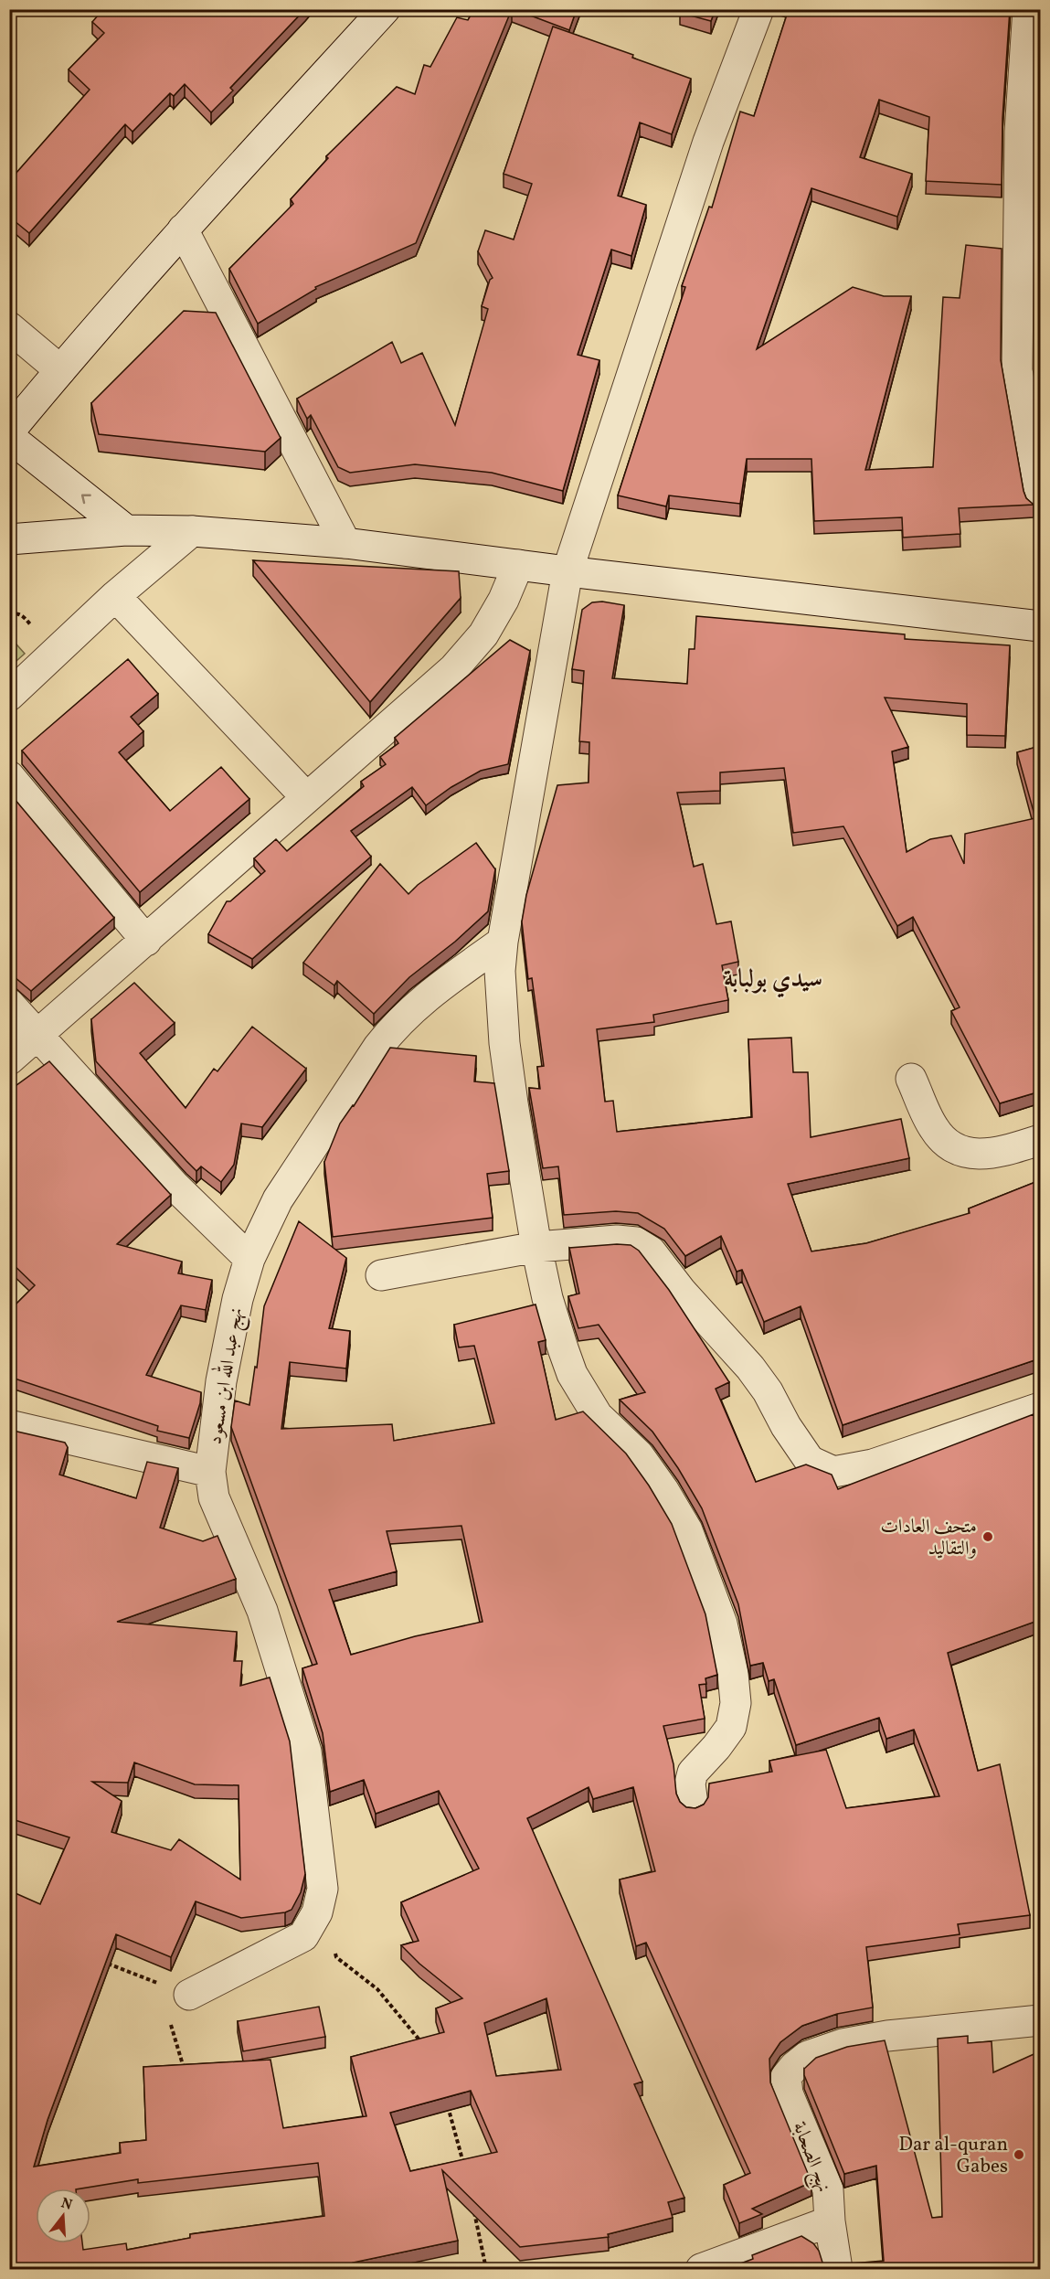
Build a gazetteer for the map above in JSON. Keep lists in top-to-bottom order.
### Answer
{
  "streets": {
    "street": ["نهج عبد الله ابن مسعود", "نهج الصحابة"]
  },
  "districts": ["سيدي بولبابة"],
  "places": ["متحف العادات والتقاليد", "Dar al-quran Gabes"],
  "north": "top"
}
